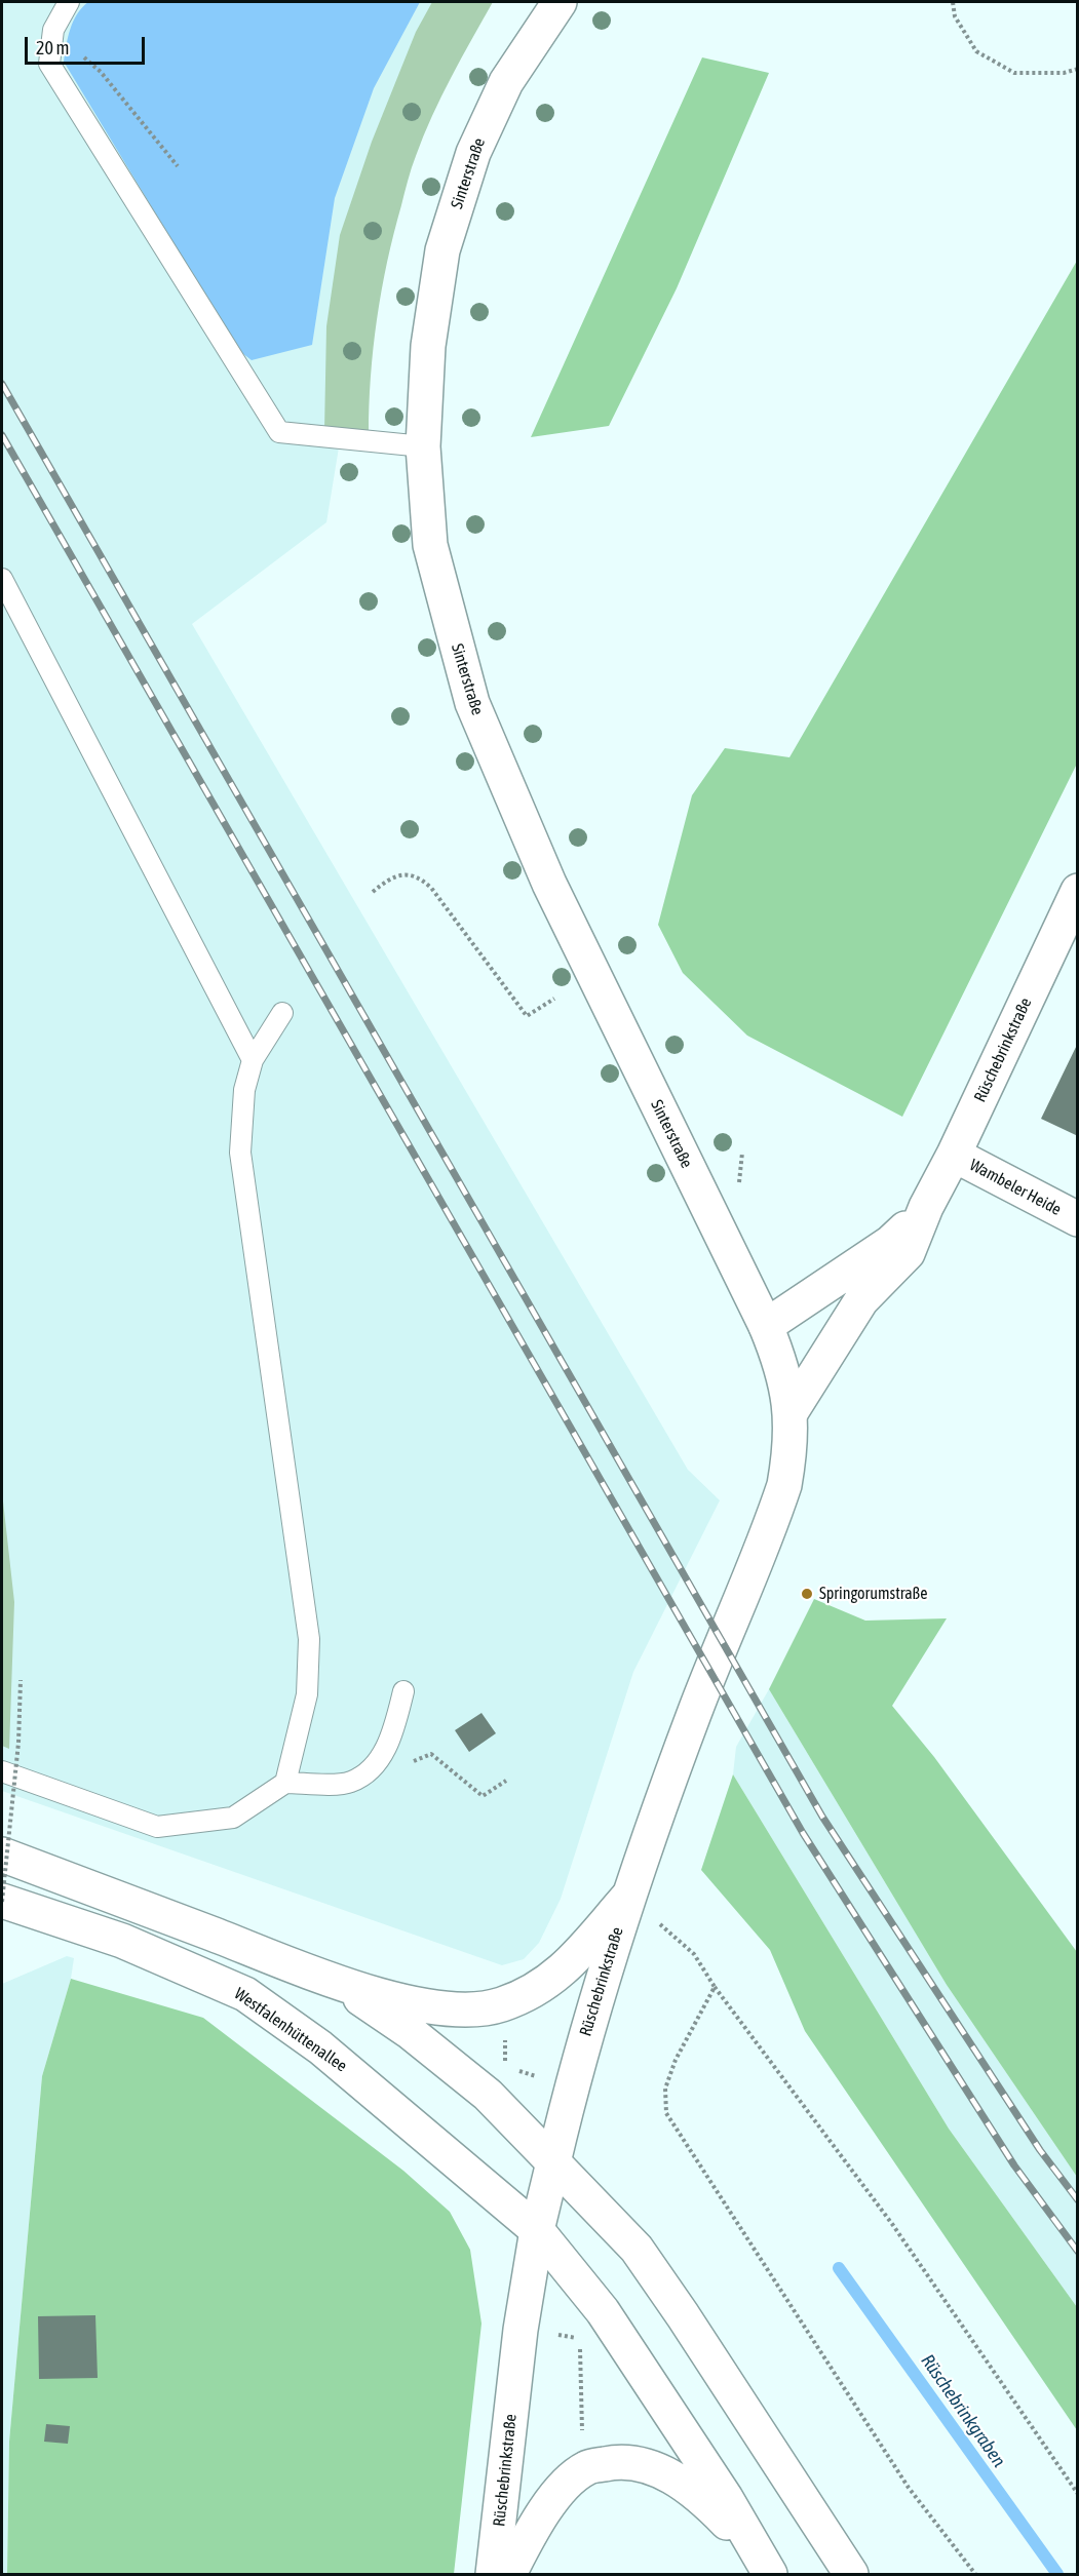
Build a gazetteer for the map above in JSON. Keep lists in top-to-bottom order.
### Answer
{
  "streets": {
    "main road": [
      "Sinterstraße",
      "Rüschebrinkstraße",
      "Wambeler Heide",
      "Westfalenhüttenallee"
    ]
  },
  "crossings": [
    ["Sinterstraße", "Rüschebrinkstraße"],
    ["Rüschebrinkstraße", "Wambeler Heide"],
    ["Rüschebrinkstraße", "Westfalenhüttenallee"]
  ],
  "water": ["Rüschebrinkgraben"],
  "places": ["Springorumstraße"],
  "scale_bar": "20 m"
}
